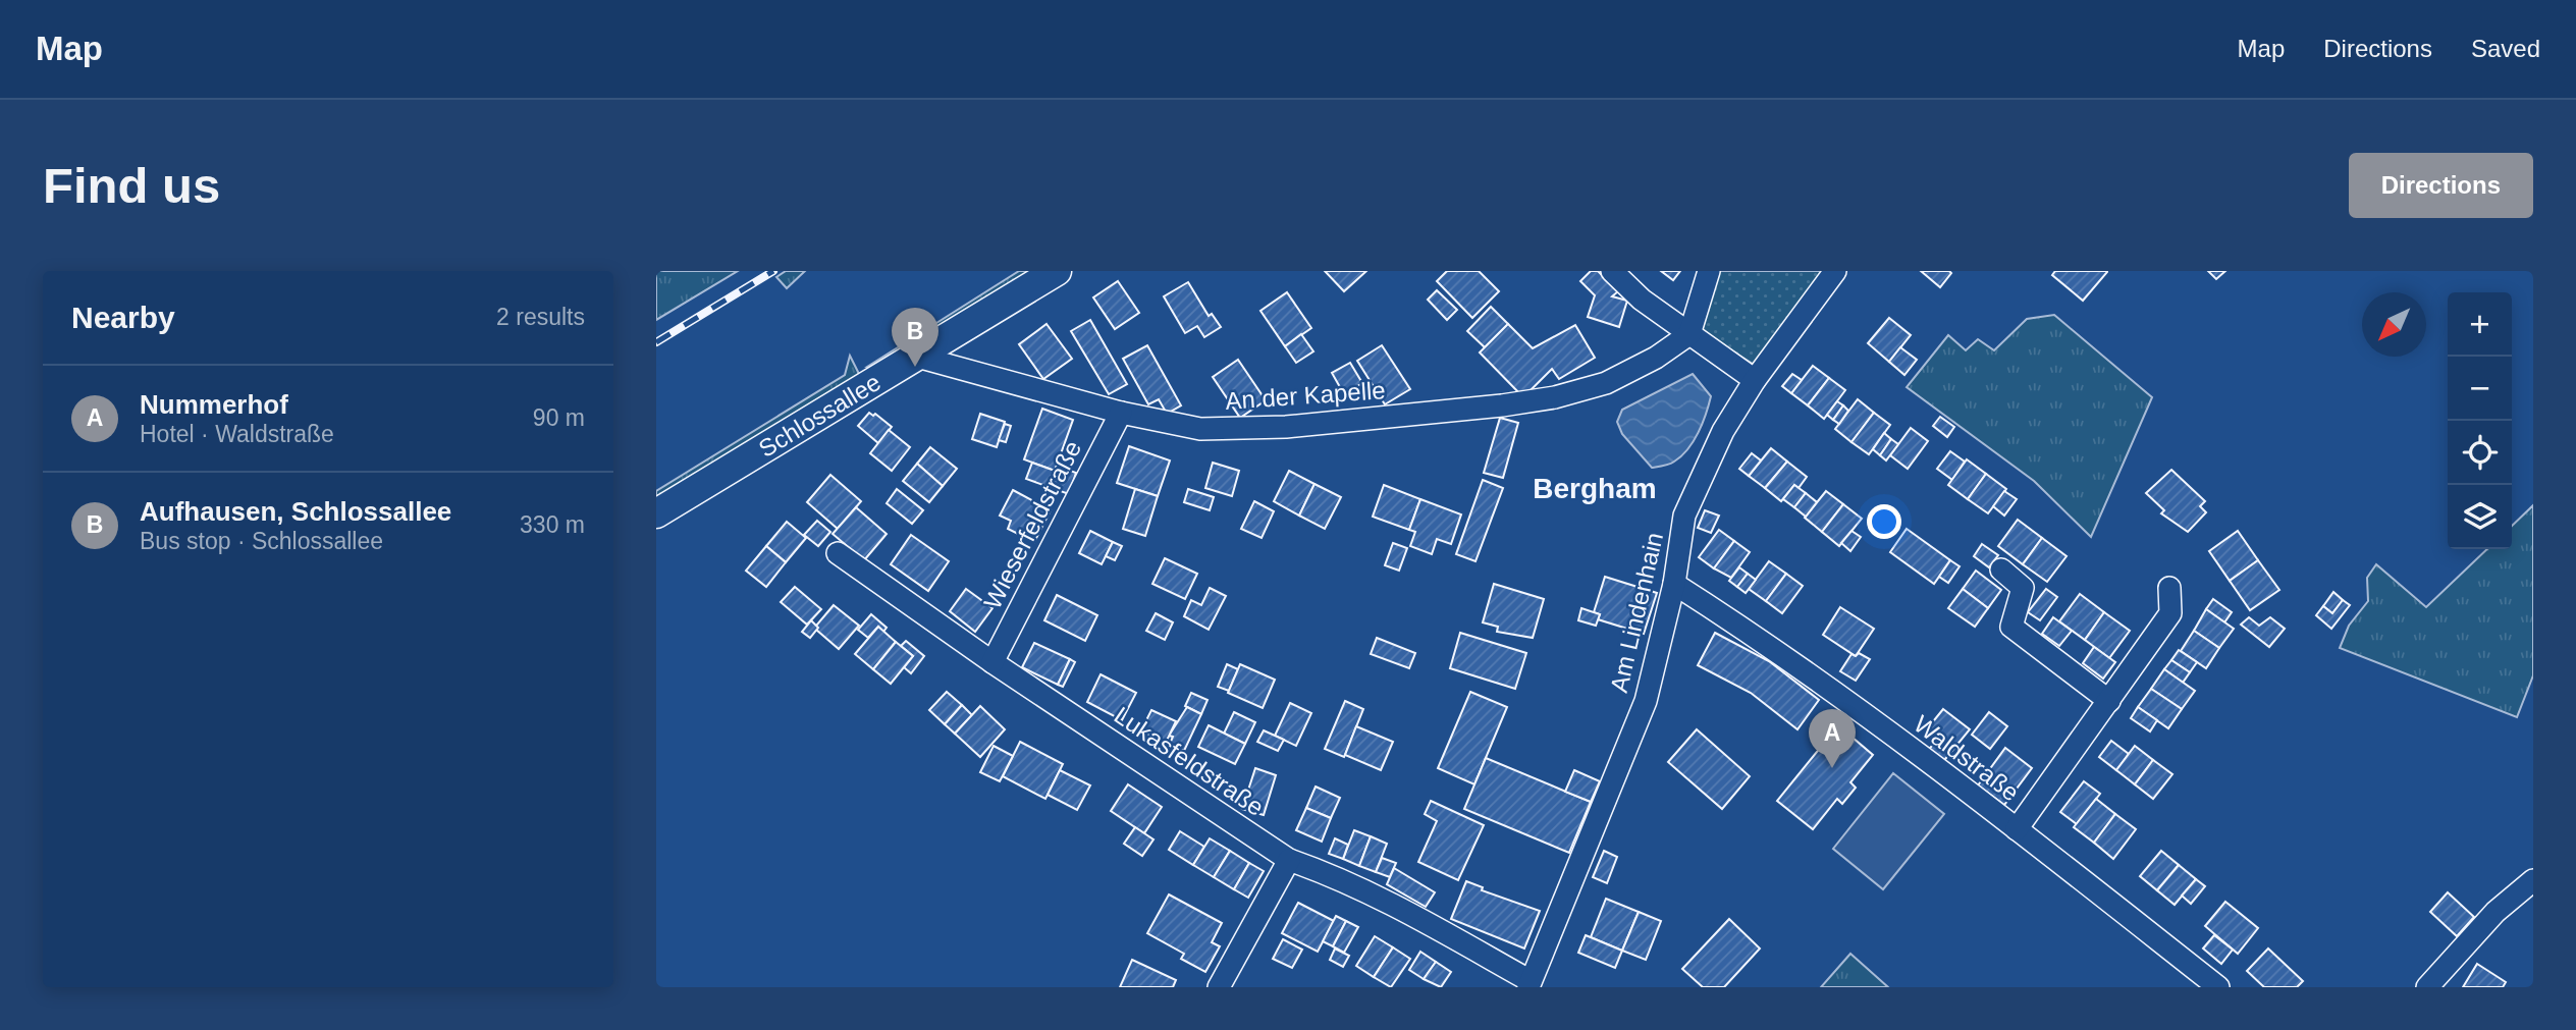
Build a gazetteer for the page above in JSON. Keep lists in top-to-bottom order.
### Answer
{
  "streets": {
    "main road": ["Schlossallee"],
    "street": [
      "An der Kapelle",
      "Wieserfeldstraße",
      "Am Lindenhain",
      "Waldstraße",
      "Lukasfeldstraße"
    ]
  },
  "crossings": [
    ["An der Kapelle", "Schlossallee"],
    ["An der Kapelle", "Wieserfeldstraße"],
    ["Wieserfeldstraße", "Lukasfeldstraße"],
    ["Am Lindenhain", "Waldstraße"],
    ["Am Lindenhain", "Lukasfeldstraße"]
  ],
  "districts": ["Bergham"],
  "north": "bottom left",
  "page": {
    "header": "Map",
    "nav": ["Map", "Directions", "Saved"],
    "buttons": "Directions",
    "title": "Find us",
    "heading": ["Nearby", "2 results"],
    "map_buttons": ["+", "−"],
    "pins": ["B", "A"],
    "list": [
      {
        "mark": "A",
        "name": "Nummerhof",
        "note": "Hotel · Waldstraße",
        "value": "90 m"
      },
      {
        "mark": "B",
        "name": "Aufhausen, Schlossallee",
        "note": "Bus stop · Schlossallee",
        "value": "330 m"
      }
    ]
  }
}
